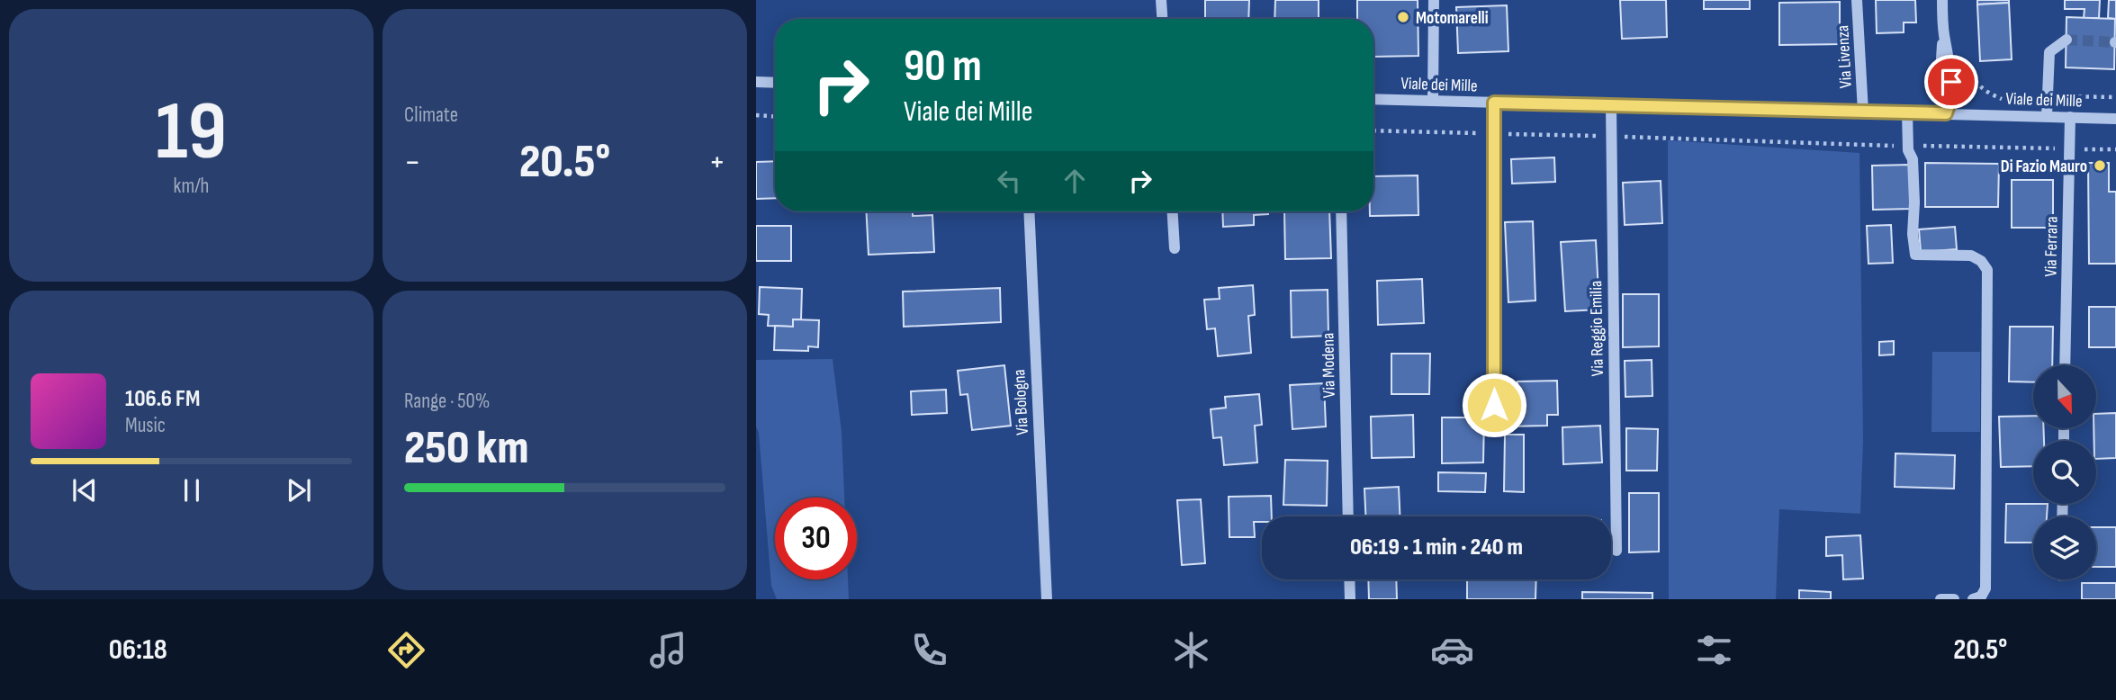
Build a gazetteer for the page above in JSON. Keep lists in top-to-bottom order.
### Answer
{
  "streets": {
    "street": [
      "Via Livenza",
      "Viale dei Mille",
      "Via Ferrara",
      "Via Reggio Emilia",
      "Via Modena",
      "Via Bologna"
    ]
  },
  "crossings": [
    ["Via Livenza", "Viale dei Mille"],
    ["Viale dei Mille", "Via Ferrara"],
    ["Viale dei Mille", "Via Reggio Emilia"]
  ],
  "places": ["Motomarelli", "Di Fazio Mauro"],
  "north": "bottom",
  "page": {
    "tile": [
      ["19", "km/h"],
      "Climate",
      ["Range · 50%", "250 km"]
    ],
    "turn": ["90 m", "Viale dei Mille"],
    "heat": ["−", "20.5°", "+"],
    "song": ["106.6 FM", "Music"],
    "limit": "30",
    "trip": "06:19 · 1 min · 240 m",
    "tabs": ["06:18", "20.5°"]
  }
}
